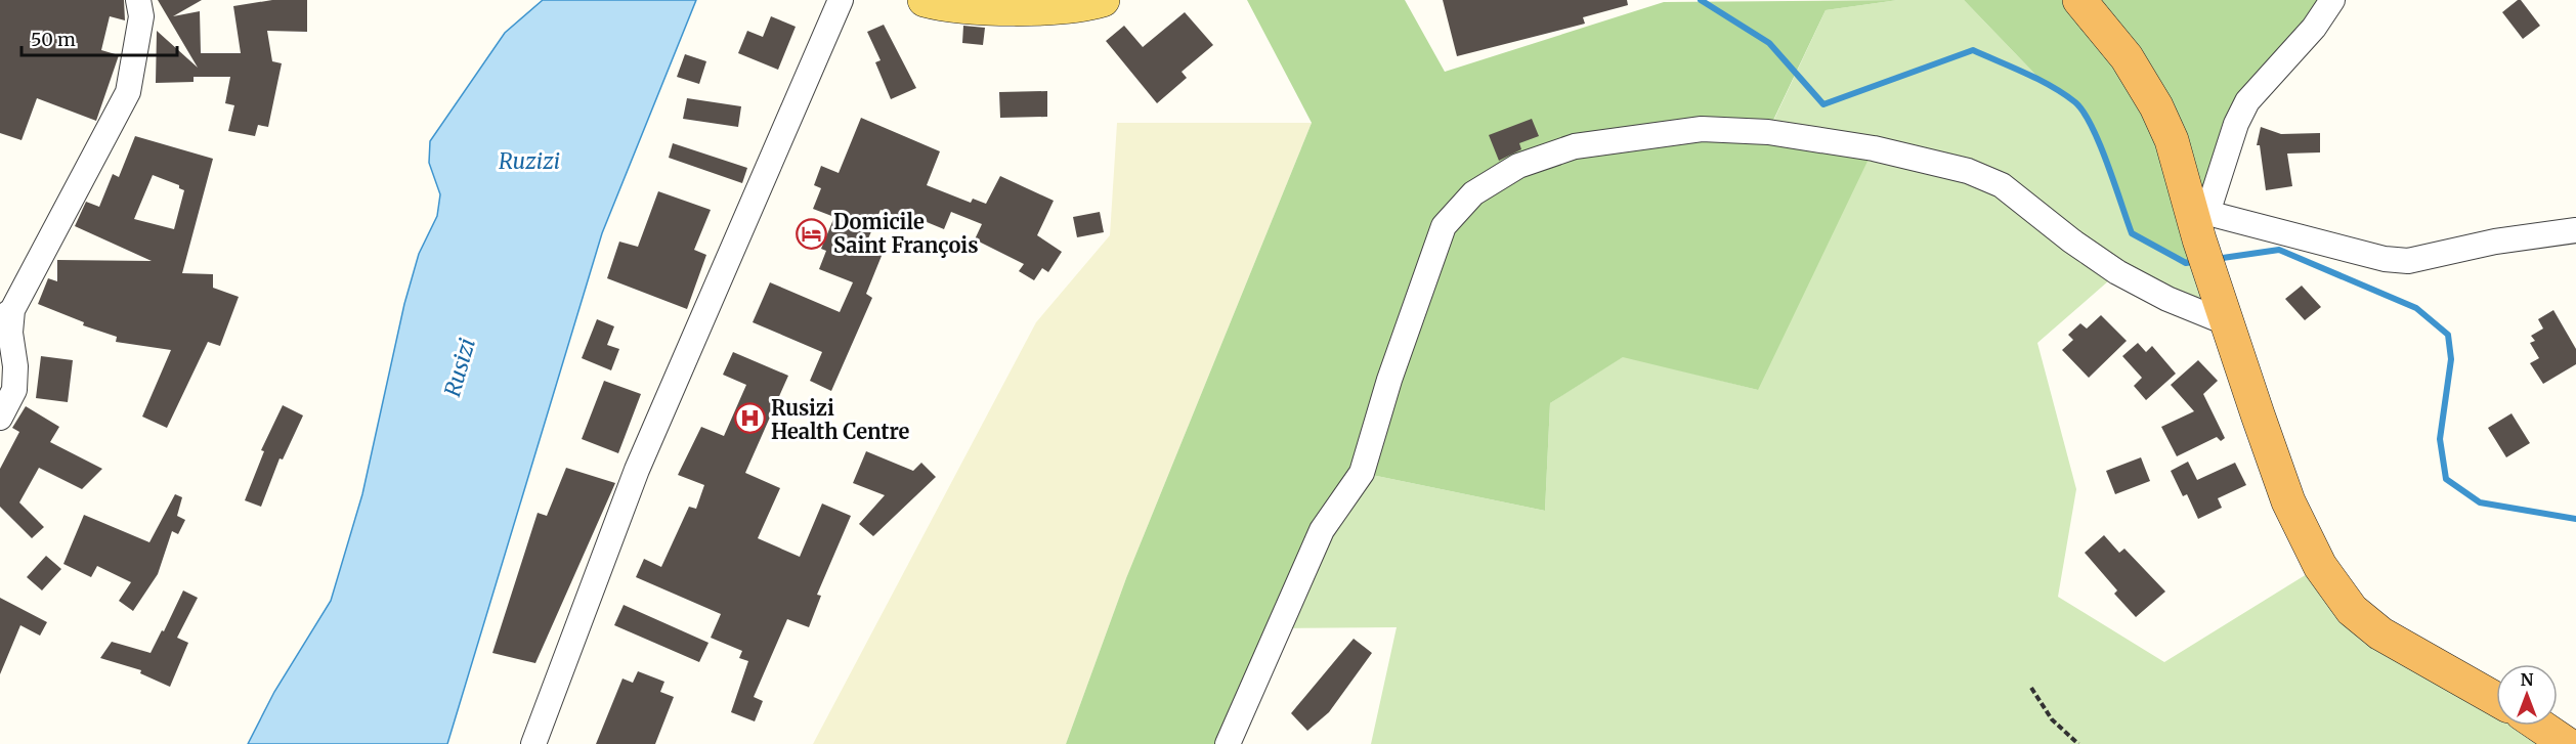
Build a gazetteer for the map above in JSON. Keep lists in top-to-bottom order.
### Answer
{
  "water": ["Ruzizi", "Rusizi"],
  "places": {
    "hotel": ["Domicile Saint François"],
    "hospital": ["Rusizi Health Centre"]
  },
  "scale_bar": "50 m",
  "north": "top"
}
